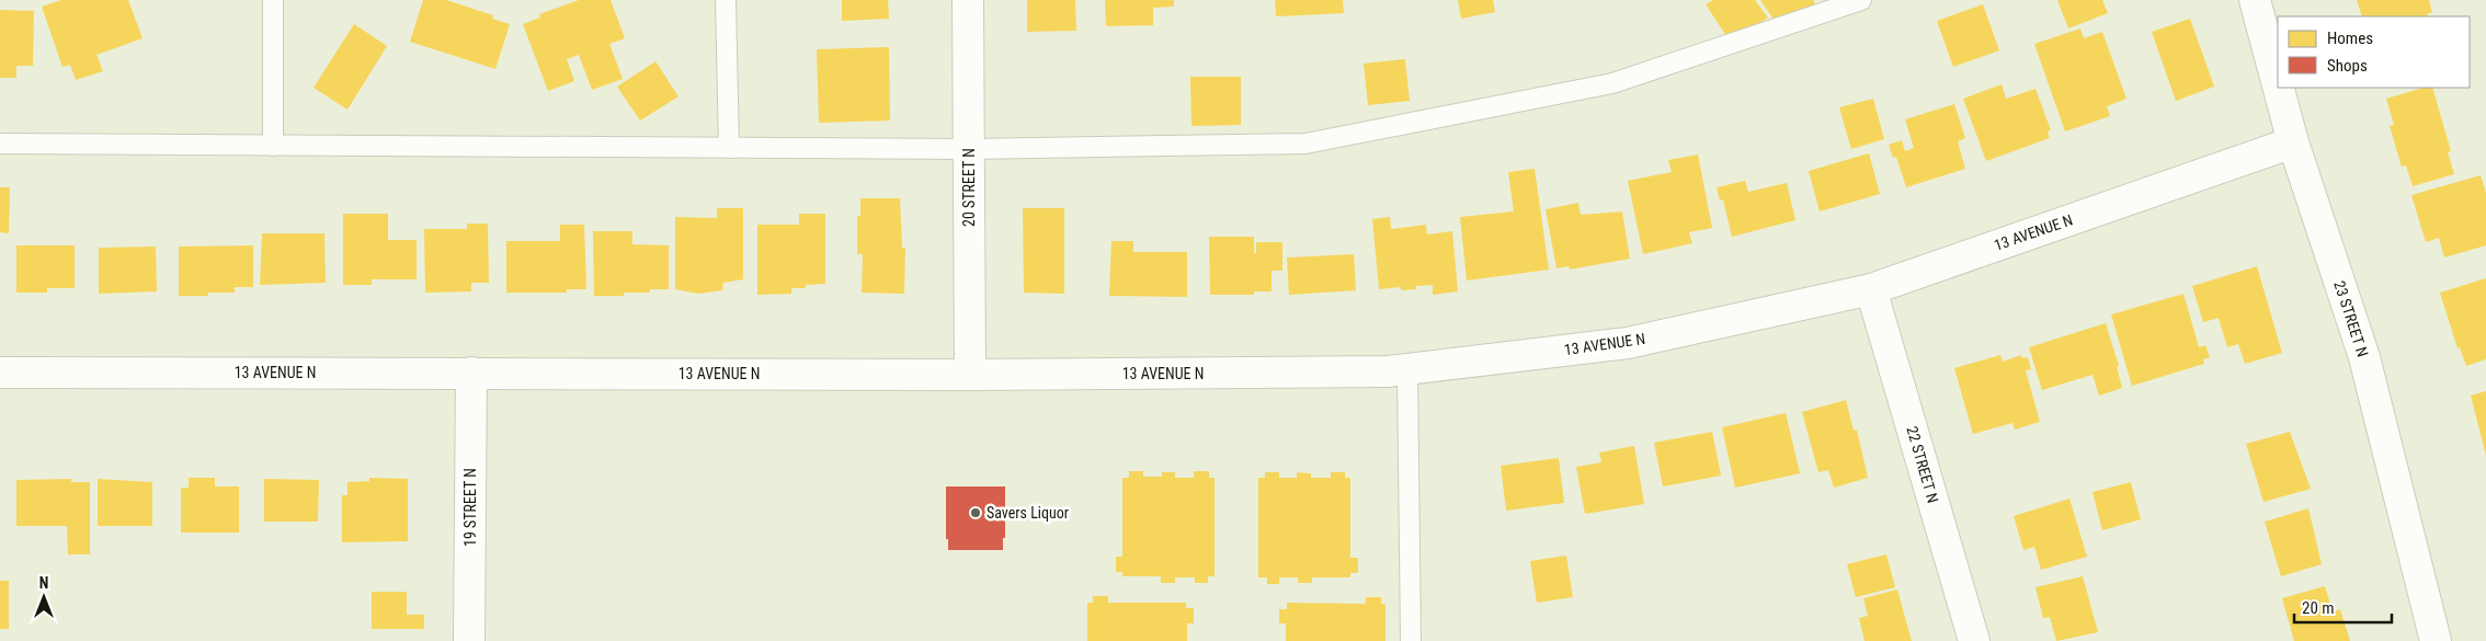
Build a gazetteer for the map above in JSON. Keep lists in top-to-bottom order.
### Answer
{
  "streets": {
    "street": [
      "20 STREET N",
      "13 AVENUE N",
      "23 STREET N",
      "22 STREET N",
      "19 STREET N"
    ]
  },
  "crossings": [
    ["20 STREET N", "13 AVENUE N"],
    ["13 AVENUE N", "23 STREET N"],
    ["13 AVENUE N", "22 STREET N"],
    ["13 AVENUE N", "19 STREET N"]
  ],
  "places": ["Savers Liquor"],
  "legend": ["Homes", "Shops"],
  "scale_bar": "20 m",
  "north": "top"
}
